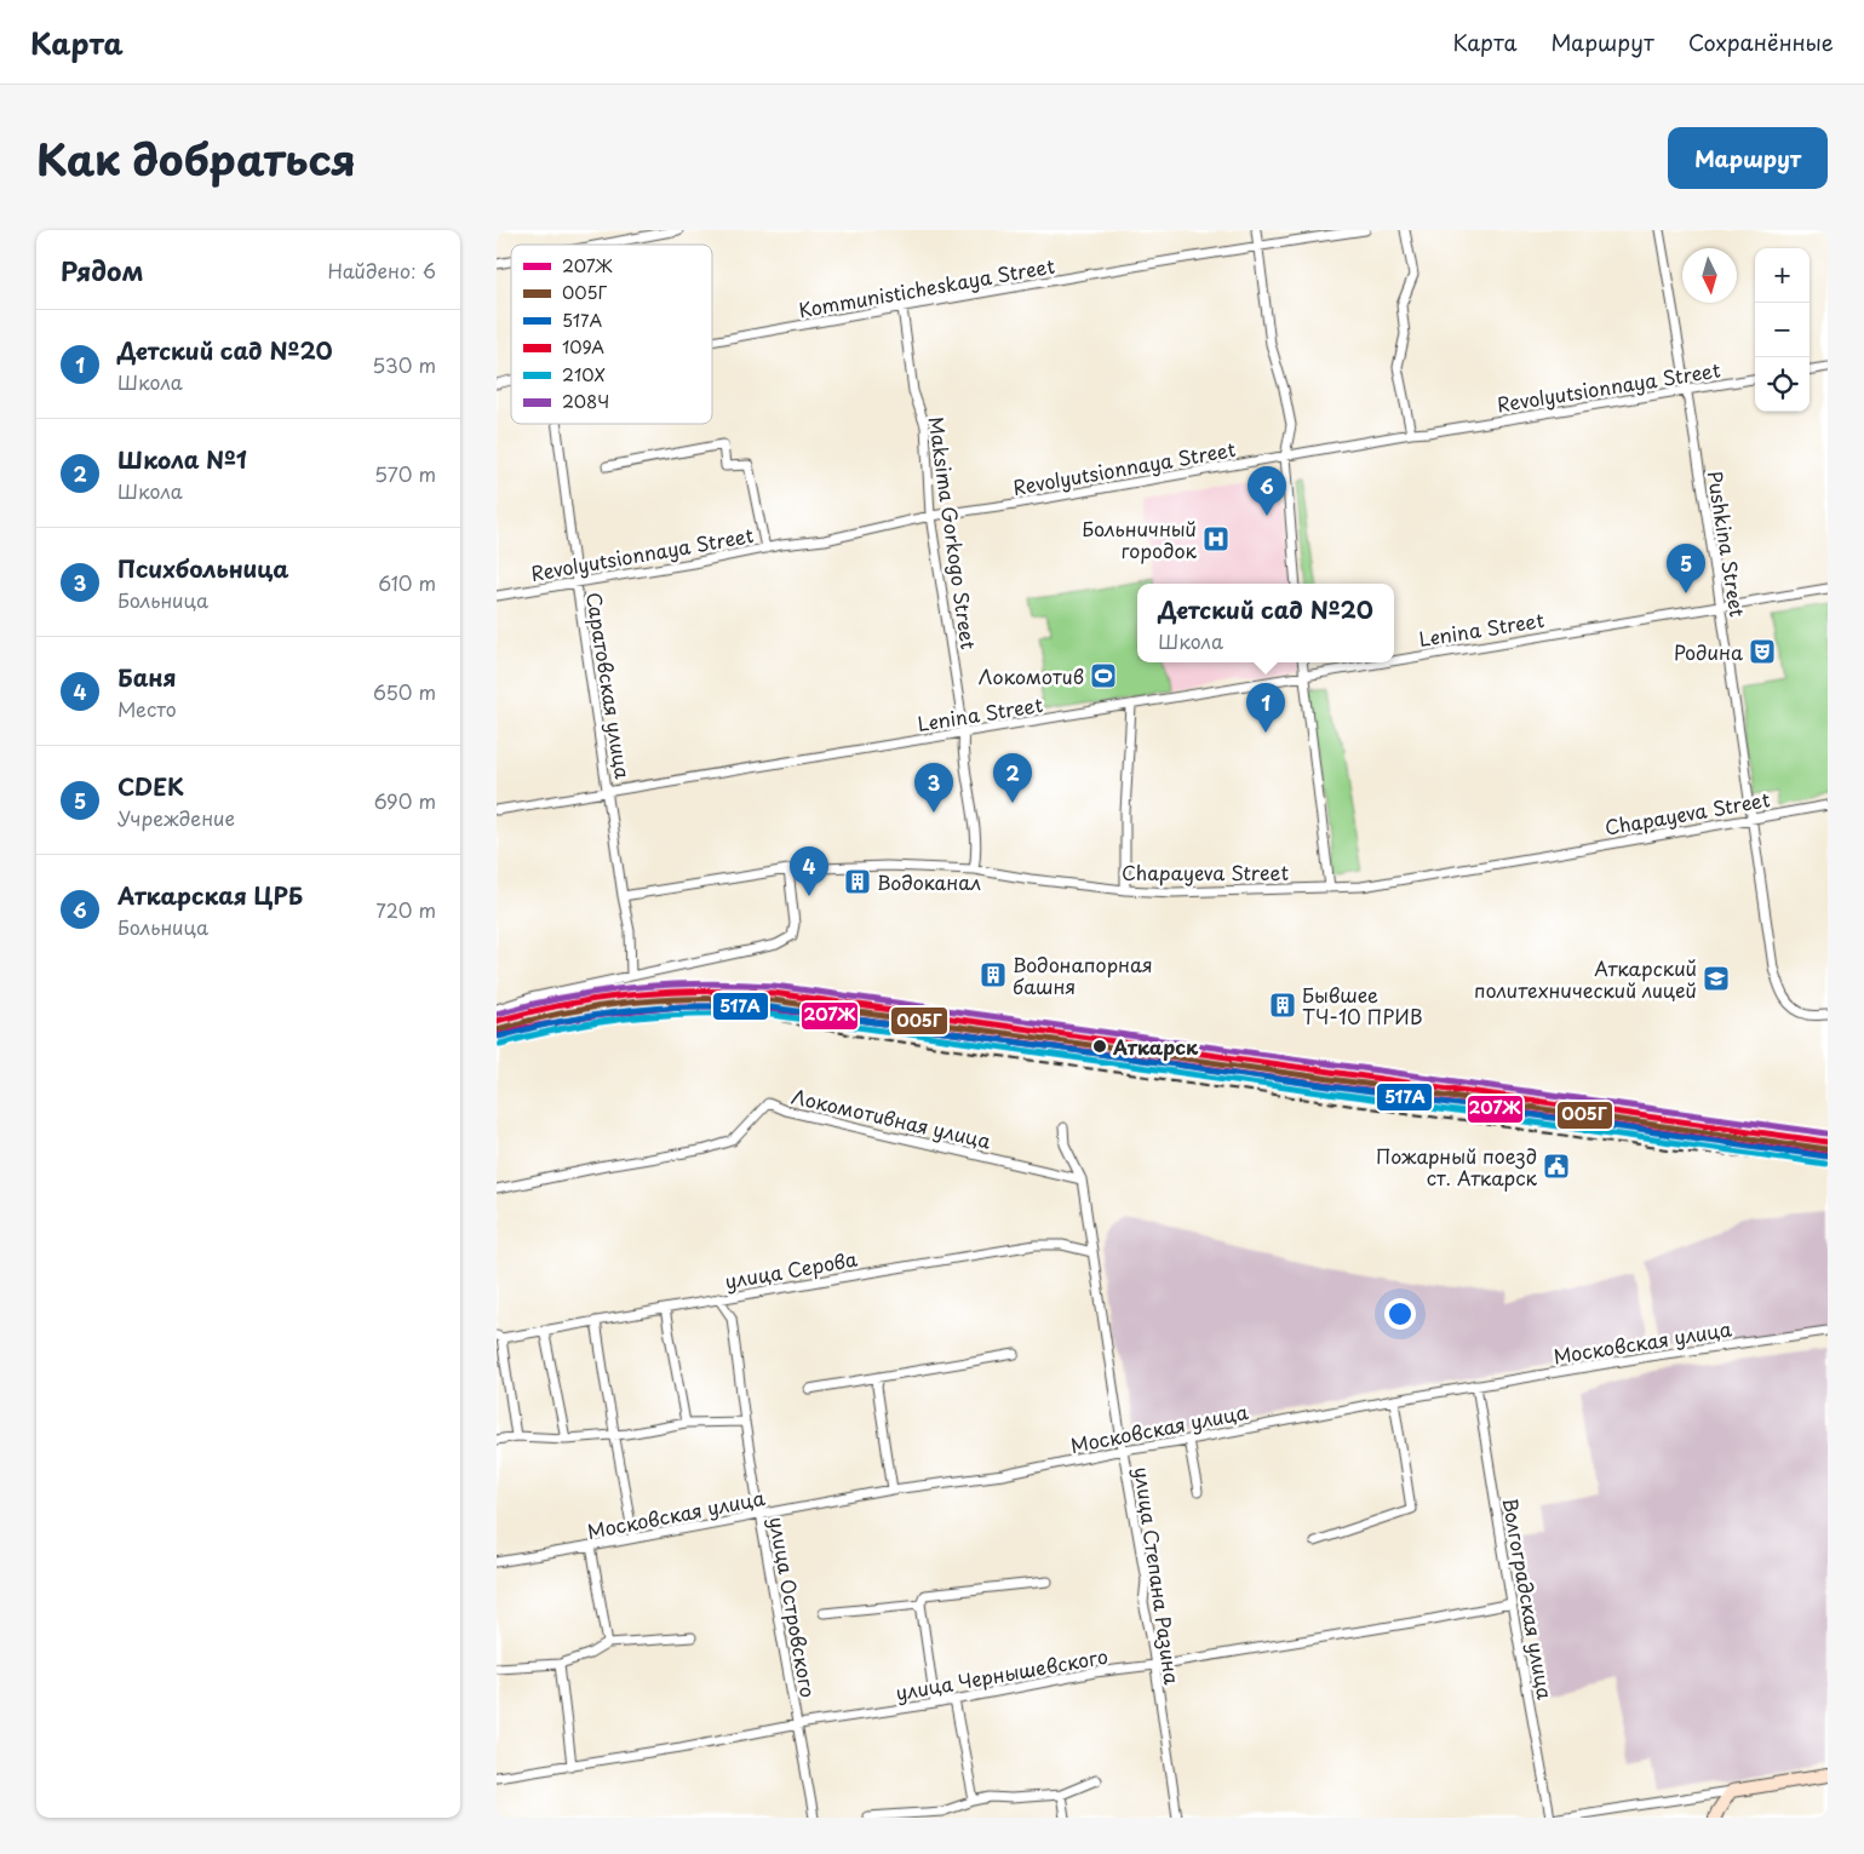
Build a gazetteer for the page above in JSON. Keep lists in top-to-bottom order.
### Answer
{
  "streets": {
    "street": [
      "Kommunisticheskaya Street",
      "Revolyutsionnaya Street",
      "Maksima Gorkogo Street",
      "Pushkina Street",
      "Lenina Street",
      "Саратовская улица",
      "Chapayeva Street",
      "Локомотивная улица",
      "улица Серова",
      "Московская улица",
      "улица Степана Разина",
      "Волгоградская улица",
      "улица Островского",
      "улица Чернышевского"
    ]
  },
  "crossings": [
    ["Kommunisticheskaya Street", "Maksima Gorkogo Street"],
    ["Revolyutsionnaya Street", "Maksima Gorkogo Street"],
    ["Revolyutsionnaya Street", "Pushkina Street"],
    ["Revolyutsionnaya Street", "Саратовская улица"],
    ["Maksima Gorkogo Street", "Lenina Street"],
    ["Maksima Gorkogo Street", "Chapayeva Street"],
    ["Pushkina Street", "Lenina Street"],
    ["Pushkina Street", "Chapayeva Street"],
    ["Lenina Street", "Саратовская улица"],
    ["Саратовская улица", "Chapayeva Street"],
    ["Локомотивная улица", "улица Степана Разина"],
    ["улица Серова", "улица Степана Разина"],
    ["улица Серова", "улица Островского"],
    ["Московская улица", "улица Степана Разина"],
    ["Московская улица", "Волгоградская улица"],
    ["Московская улица", "улица Островского"],
    ["улица Степана Разина", "улица Чернышевского"],
    ["Волгоградская улица", "улица Чернышевского"],
    ["улица Островского", "улица Чернышевского"]
  ],
  "places": {
    "hospital": ["Больничный городок"],
    "theatre": ["Родина"],
    "sports": ["Локомотив"],
    "building": ["Водоканал", "Водонапорная башня", "Бывшее ТЧ-10 ПРИВ"],
    "school or university": ["Аткарский политехнический лицей"],
    "other": ["Аткарск"],
    "public building": ["Пожарный поезд ст. Аткарск"]
  },
  "lines": [
    "transit line 208Ч",
    "transit line 109А",
    "transit line 005Г",
    "transit line 207Ж",
    "transit line 517А",
    "transit line 210Х"
  ],
  "legend": [
    "207Ж",
    "005Г",
    "517А",
    "109А",
    "210Х",
    "208Ч"
  ],
  "north": "bottom",
  "page": {
    "header": "Карта",
    "nav": ["Карта", "Маршрут", "Сохранённые"],
    "title": "Как добраться",
    "buttons": "Маршрут",
    "heading": ["Рядом", "Найдено: 6"],
    "map_buttons": ["+", "−"],
    "list": [
      {
        "mark": "1",
        "name": "Детский сад №20",
        "note": "Школа",
        "value": "530 m"
      },
      {
        "mark": "2",
        "name": "Школа №1",
        "note": "Школа",
        "value": "570 m"
      },
      {
        "mark": "3",
        "name": "Психбольница",
        "note": "Больница",
        "value": "610 m"
      },
      {
        "mark": "4",
        "name": "Баня",
        "note": "Место",
        "value": "650 m"
      },
      {
        "mark": "5",
        "name": "CDEK",
        "note": "Учреждение",
        "value": "690 m"
      },
      {
        "mark": "6",
        "name": "Аткарская ЦРБ",
        "note": "Больница",
        "value": "720 m"
      }
    ],
    "pins": [
      "6",
      "5",
      "1",
      "2",
      "3",
      "4"
    ],
    "popup": ["Детский сад №20", "Школа"]
  }
}
